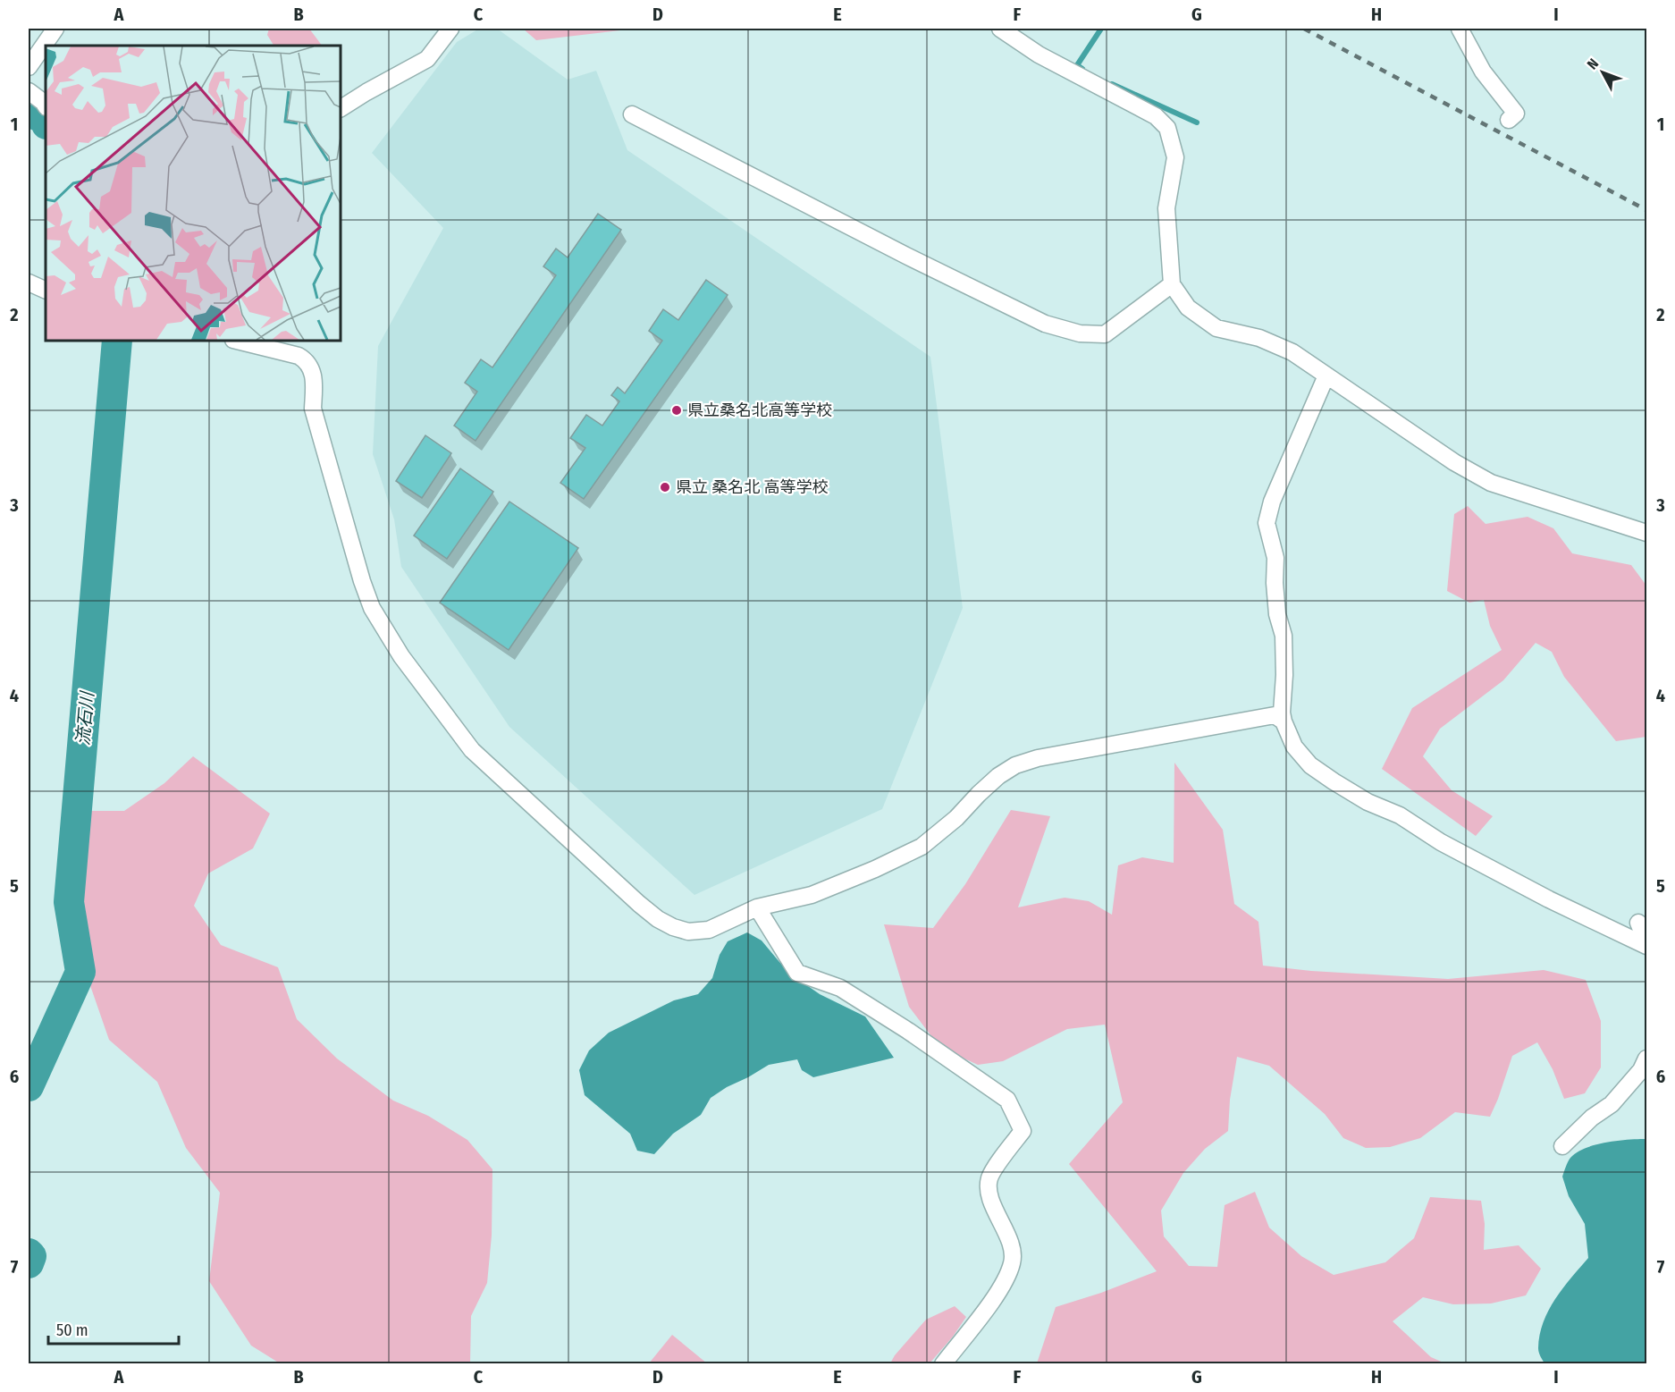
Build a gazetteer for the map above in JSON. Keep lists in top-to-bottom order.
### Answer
{
  "water": ["流石川"],
  "places": ["県立桑名北高等学校", "県立 桑名北 高等学校"],
  "scale_bar": "50 m",
  "north": "top left",
  "grid": {
    "columns": [
      "A",
      "B",
      "C",
      "D",
      "E",
      "F",
      "G",
      "H",
      "I"
    ],
    "rows": [
      "1",
      "2",
      "3",
      "4",
      "5",
      "6",
      "7"
    ]
  }
}
